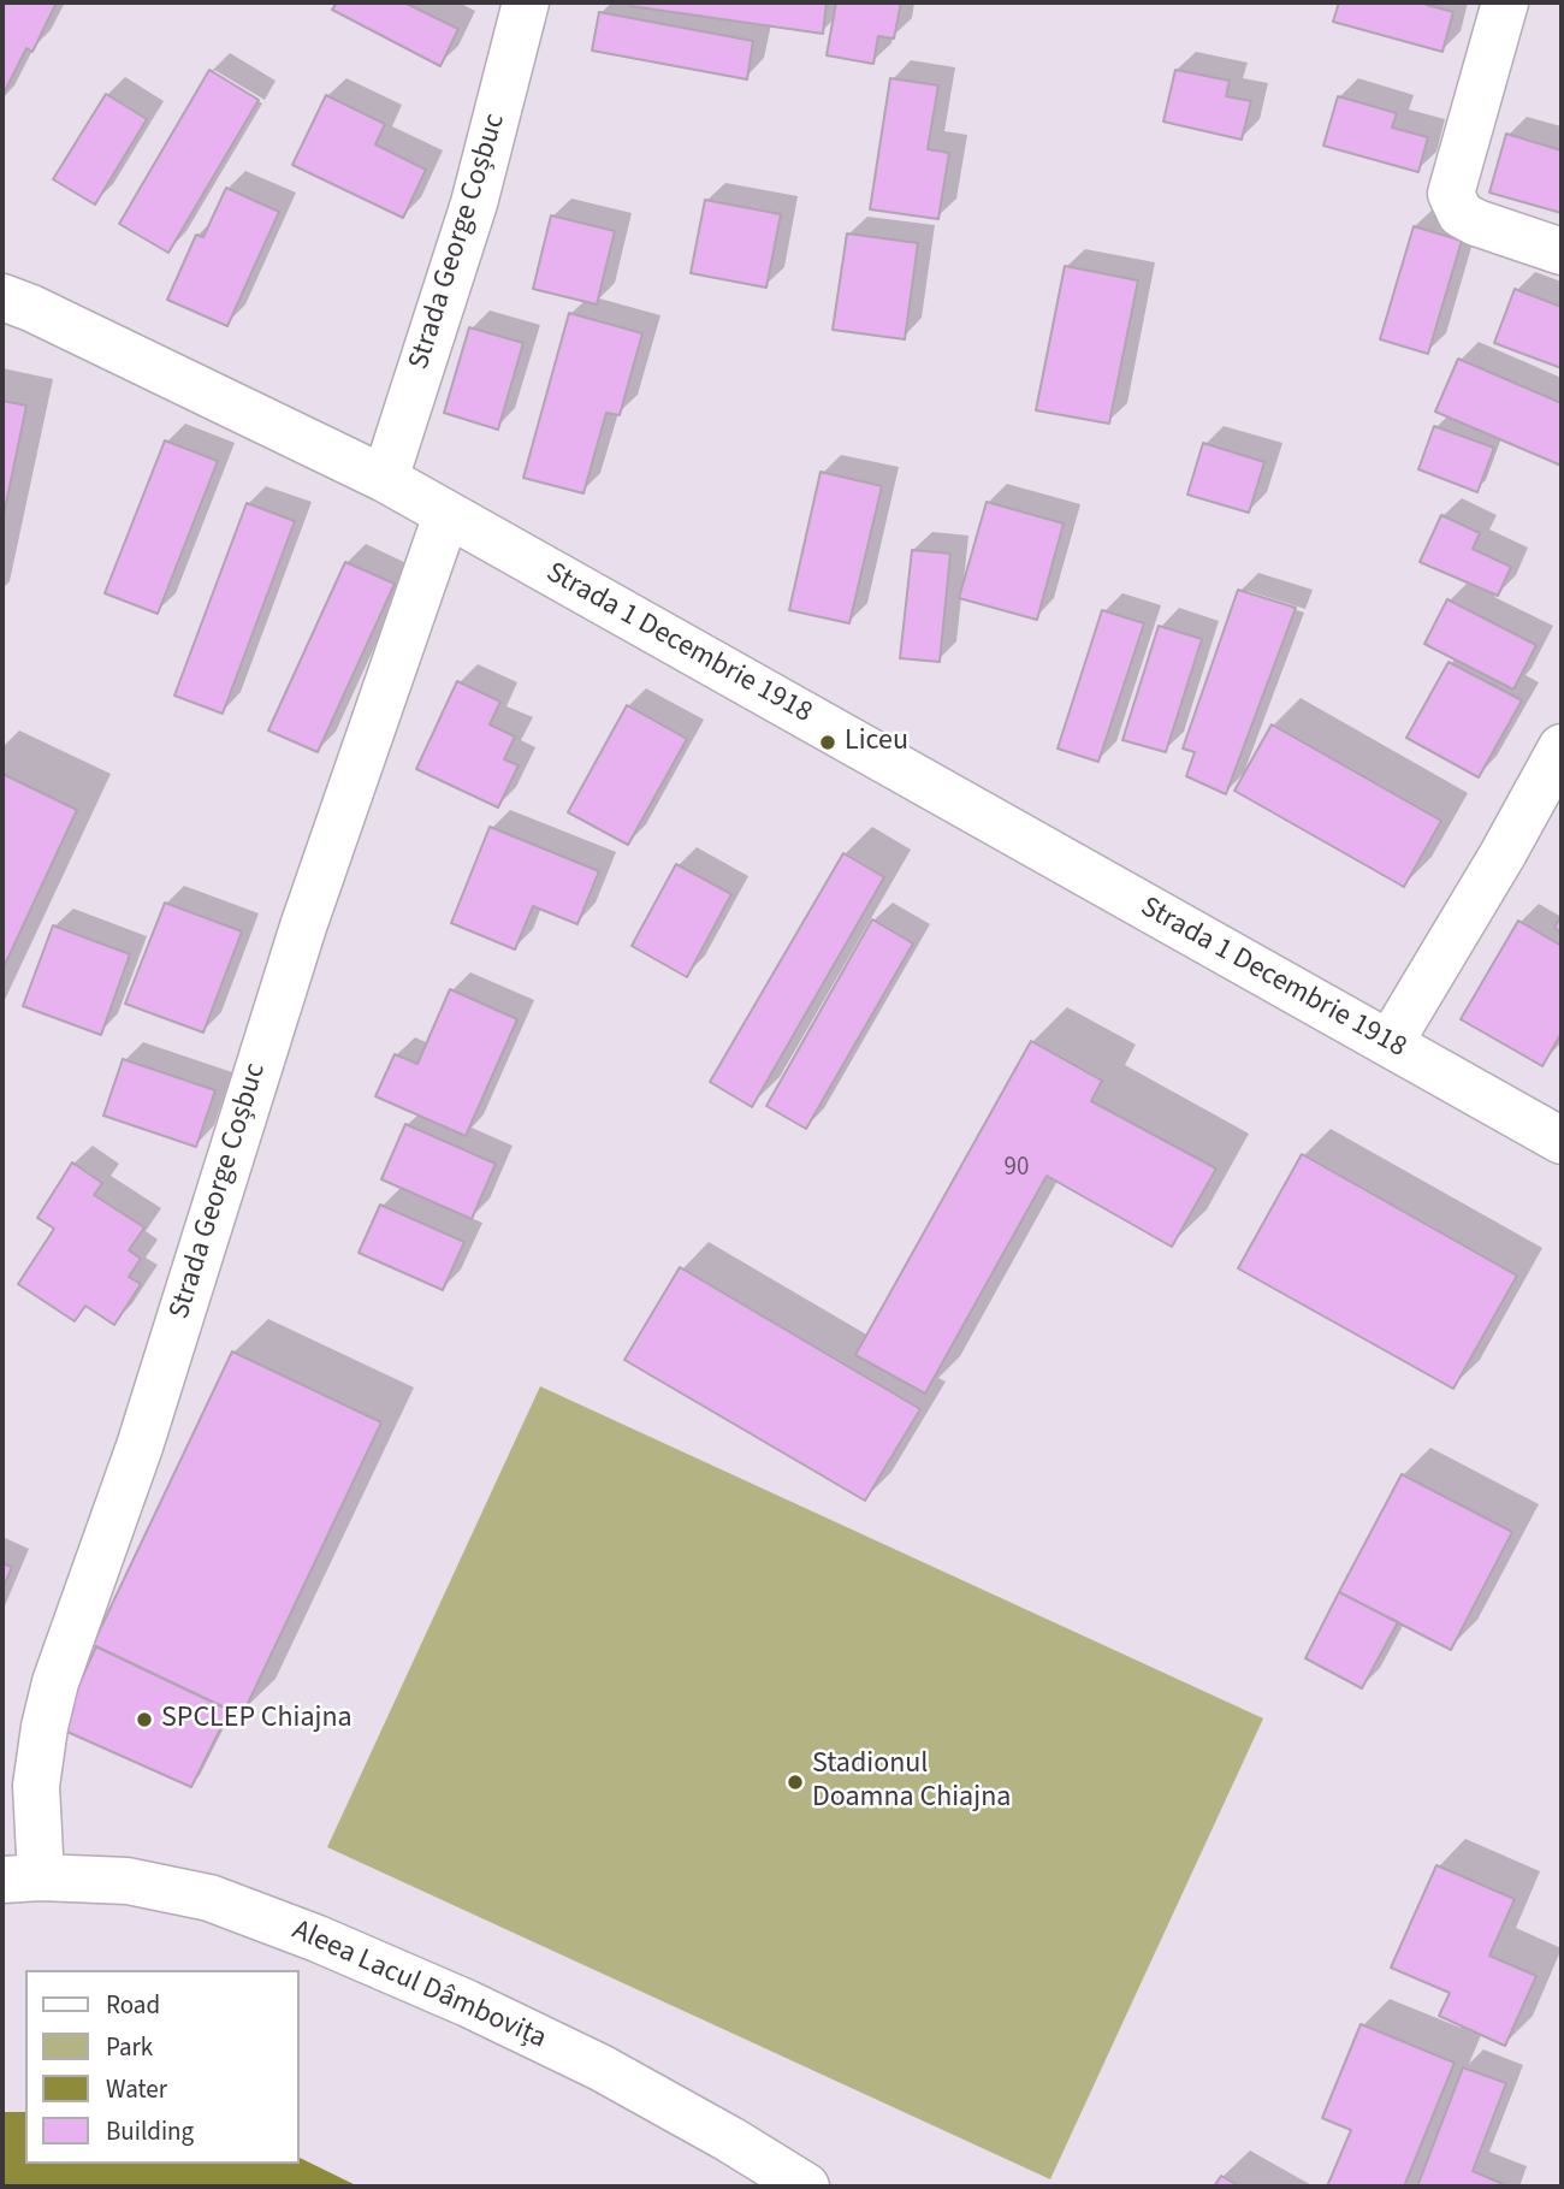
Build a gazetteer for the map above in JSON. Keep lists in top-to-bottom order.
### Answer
{
  "streets": {
    "street": ["Strada George Coșbuc", "Strada 1 Decembrie 1918", "Aleea Lacul Dâmbovița"]
  },
  "crossings": [
    ["Strada George Coșbuc", "Strada 1 Decembrie 1918"],
    ["Strada George Coșbuc", "Aleea Lacul Dâmbovița"]
  ],
  "places": ["Liceu", "SPCLEP Chiajna", "Stadionul Doamna Chiajna"],
  "house_numbers": ["90"],
  "legend": [
    "Road",
    "Park",
    "Water",
    "Building"
  ]
}
